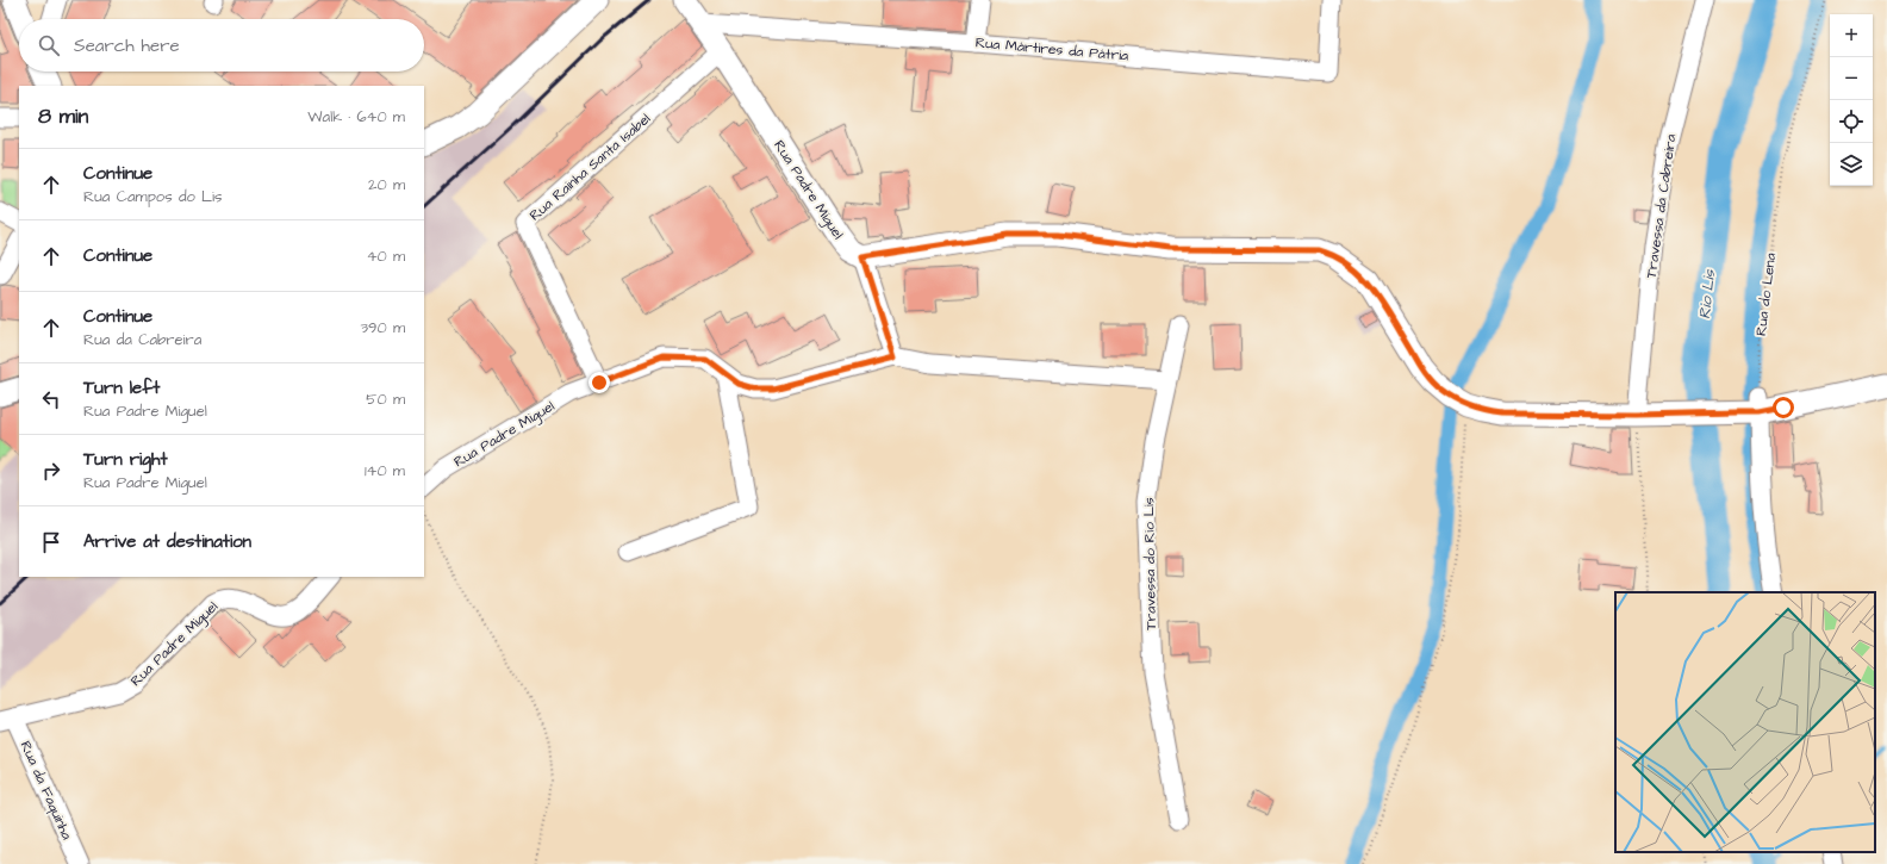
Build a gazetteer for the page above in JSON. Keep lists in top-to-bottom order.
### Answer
{
  "streets": {
    "main road": ["Rua Padre Miguel"],
    "street": [
      "Rua Mártires da Pátria",
      "Rua Rainha Santa Isabel",
      "Travessa da Cabreira",
      "Travessa do Rio Lis",
      "Rua da Faquinha"
    ],
    "path": ["Rua do Lena"]
  },
  "crossings": [
    ["Rua Mártires da Pátria", "Rua Padre Miguel"],
    ["Rua Rainha Santa Isabel", "Rua Padre Miguel"],
    ["Rua Padre Miguel", "Rua da Faquinha"]
  ],
  "water": ["Rio Lis"],
  "page": {
    "map_buttons": ["+", "−"],
    "search": "Search here",
    "heading": ["8 min", "Walk · 640 m"],
    "list": [
      ["Continue", "Rua Campos do Lis", "20 m"],
      ["Continue", "40 m"],
      ["Continue", "Rua da Cabreira", "390 m"],
      ["Turn left", "Rua Padre Miguel", "50 m"],
      ["Turn right", "Rua Padre Miguel", "140 m"],
      "Arrive at destination"
    ]
  }
}
